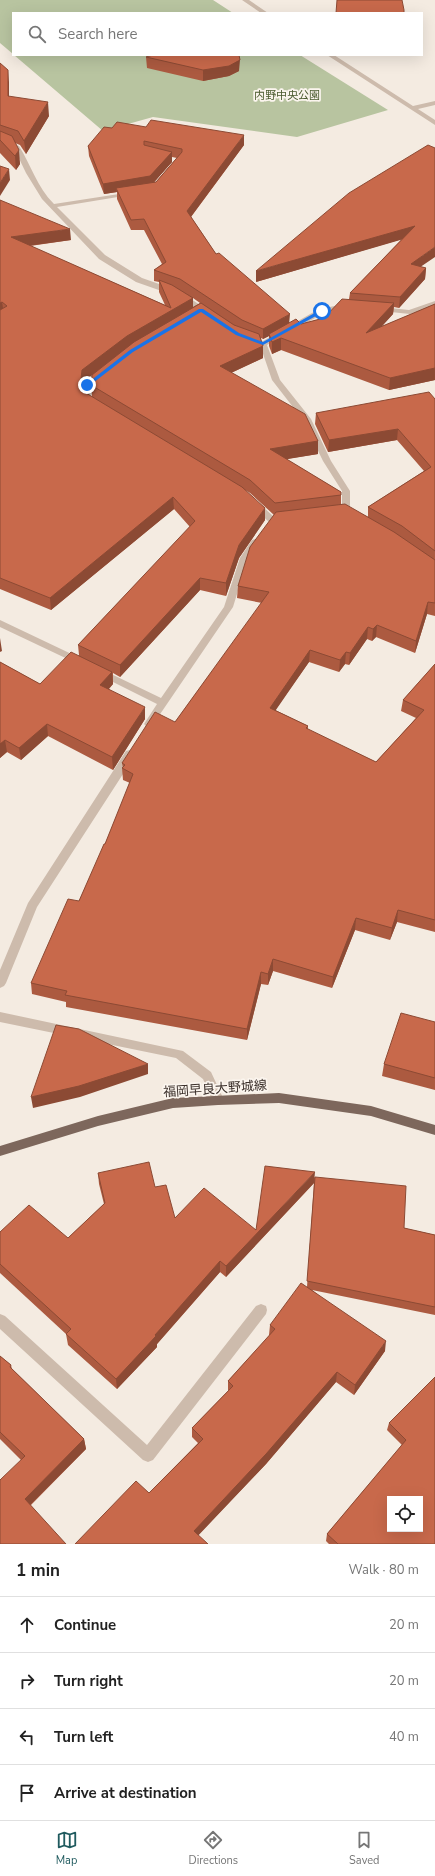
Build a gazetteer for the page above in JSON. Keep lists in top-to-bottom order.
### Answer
{
  "streets": {
    "main road": ["福岡早良大野城線"]
  },
  "parks": ["内野中央公園"],
  "page": {
    "search": "Search here",
    "heading": ["1 min", "Walk · 80 m"],
    "list": [
      ["Continue", "20 m"],
      ["Turn right", "20 m"],
      ["Turn left", "40 m"],
      "Arrive at destination"
    ],
    "nav": ["Map", "Directions", "Saved"]
  }
}
